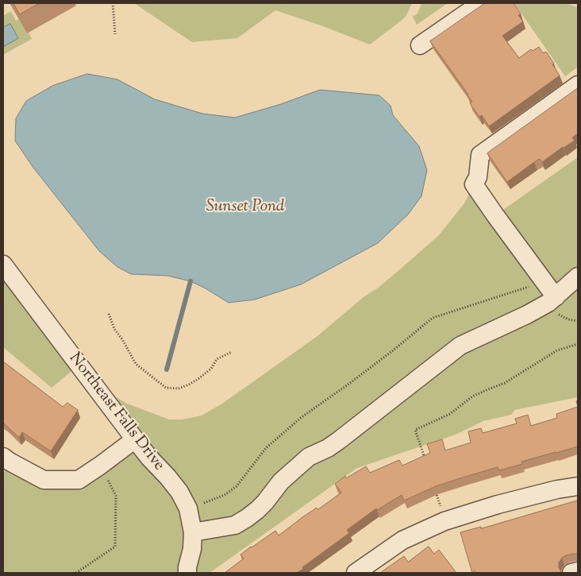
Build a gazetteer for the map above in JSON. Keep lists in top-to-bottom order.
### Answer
{
  "streets": {
    "street": ["Northeast Falls Drive"]
  },
  "water": ["Sunset Pond"]
}
